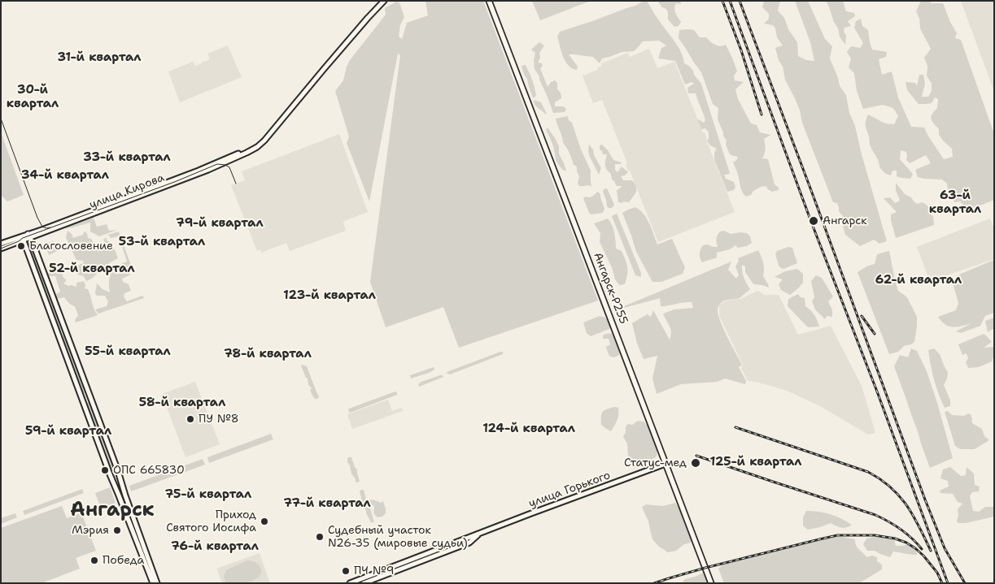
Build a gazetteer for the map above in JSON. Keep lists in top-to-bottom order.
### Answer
{
  "streets": {
    "main road": ["Ангарск-Р255"],
    "street": ["улица Кирова", "улица Горького"]
  },
  "crossings": [
    ["Ангарск-Р255", "улица Горького"]
  ],
  "districts": [
    "31-й квартал",
    "30-й квартал",
    "33-й квартал",
    "34-й квартал",
    "63-й квартал",
    "79-й квартал",
    "53-й квартал",
    "52-й квартал",
    "62-й квартал",
    "123-й квартал",
    "55-й квартал",
    "78-й квартал",
    "58-й квартал",
    "124-й квартал",
    "59-й квартал",
    "125-й квартал",
    "75-й квартал",
    "77-й квартал",
    "Ангарск",
    "76-й квартал"
  ],
  "places": [
    "Ангарск",
    "Благословение",
    "ПУ №8",
    "Статус-мед",
    "ОПС 665830",
    "Приход Святого Иосифа",
    "Мэрия",
    "Судебный участок N26-35 (мировые судьи)",
    "Победа",
    "ПЧ №9"
  ]
}
